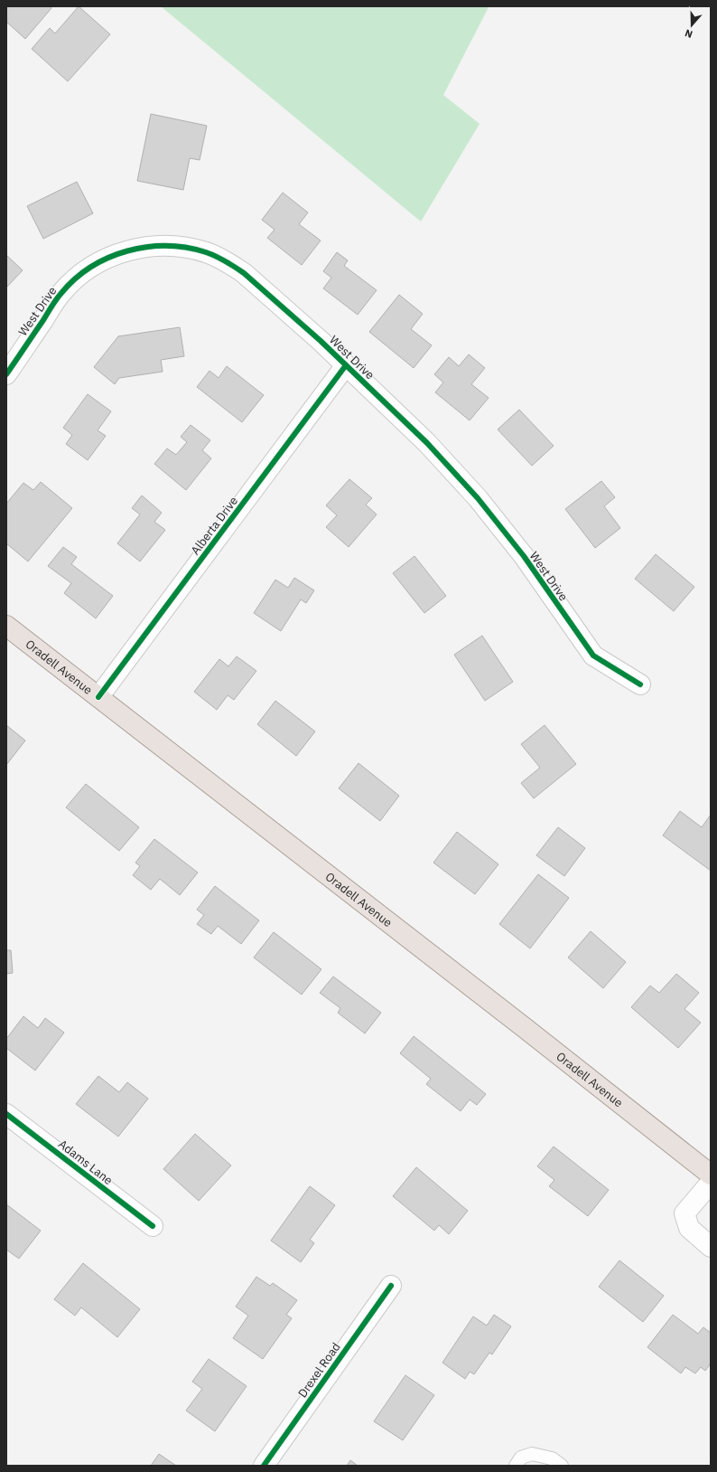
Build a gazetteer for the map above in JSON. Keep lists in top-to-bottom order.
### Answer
{
  "streets": {
    "main road": ["Oradell Avenue"],
    "street": [
      "West Drive",
      "Alberta Drive",
      "Adams Lane",
      "Drexel Road"
    ]
  },
  "crossings": [
    ["West Drive", "Alberta Drive"],
    ["Alberta Drive", "Oradell Avenue"]
  ],
  "north": "bottom"
}
